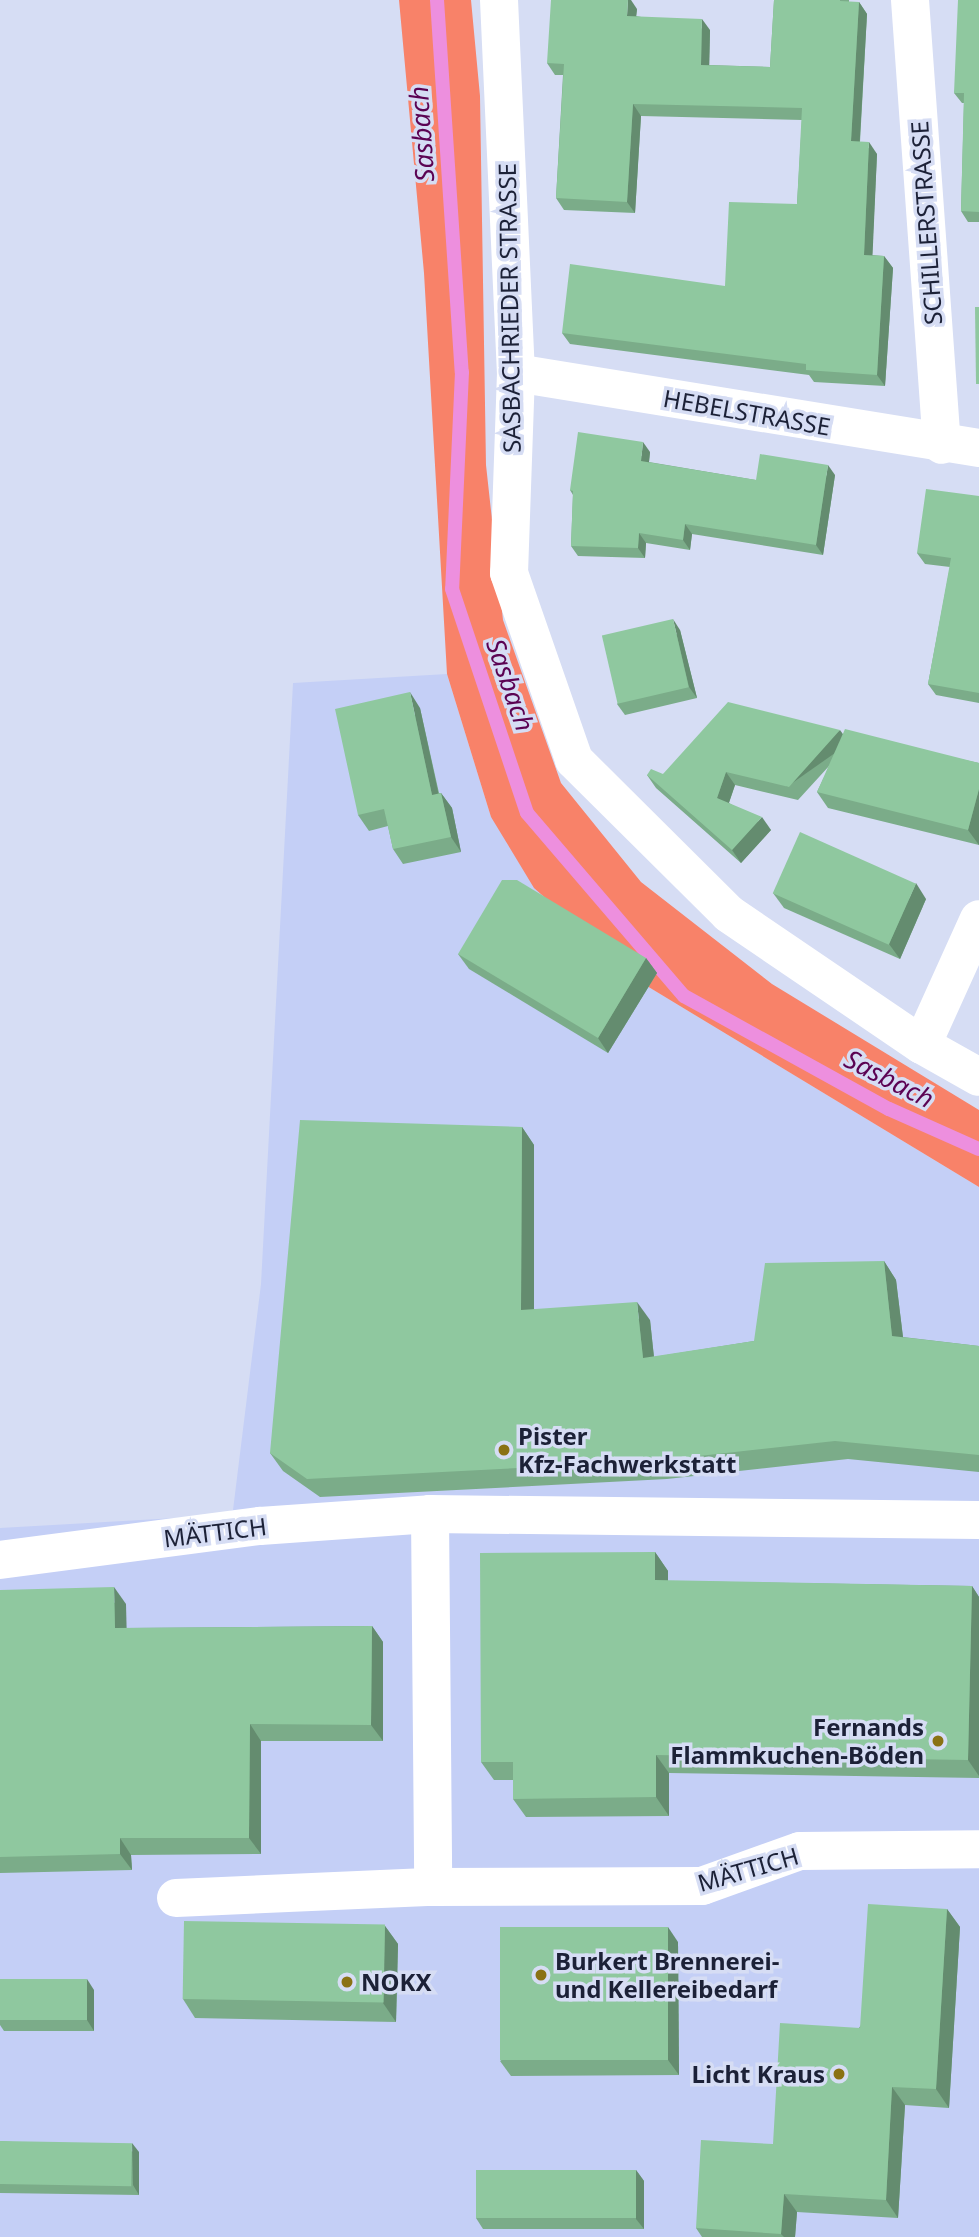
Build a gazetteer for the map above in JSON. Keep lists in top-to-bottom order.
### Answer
{
  "streets": {
    "street": [
      "SCHILLERSTRASSE",
      "SASBACHRIEDER STRASSE",
      "HEBELSTRASSE",
      "MÄTTICH"
    ]
  },
  "crossings": [
    ["SCHILLERSTRASSE", "HEBELSTRASSE"],
    ["SASBACHRIEDER STRASSE", "HEBELSTRASSE"]
  ],
  "water": ["Sasbach"],
  "places": [
    "Pister Kfz-Fachwerkstatt",
    "Fernands Flammkuchen-Böden",
    "Burkert Brennerei- und Kellereibedarf",
    "NOKX",
    "Licht Kraus"
  ]
}
